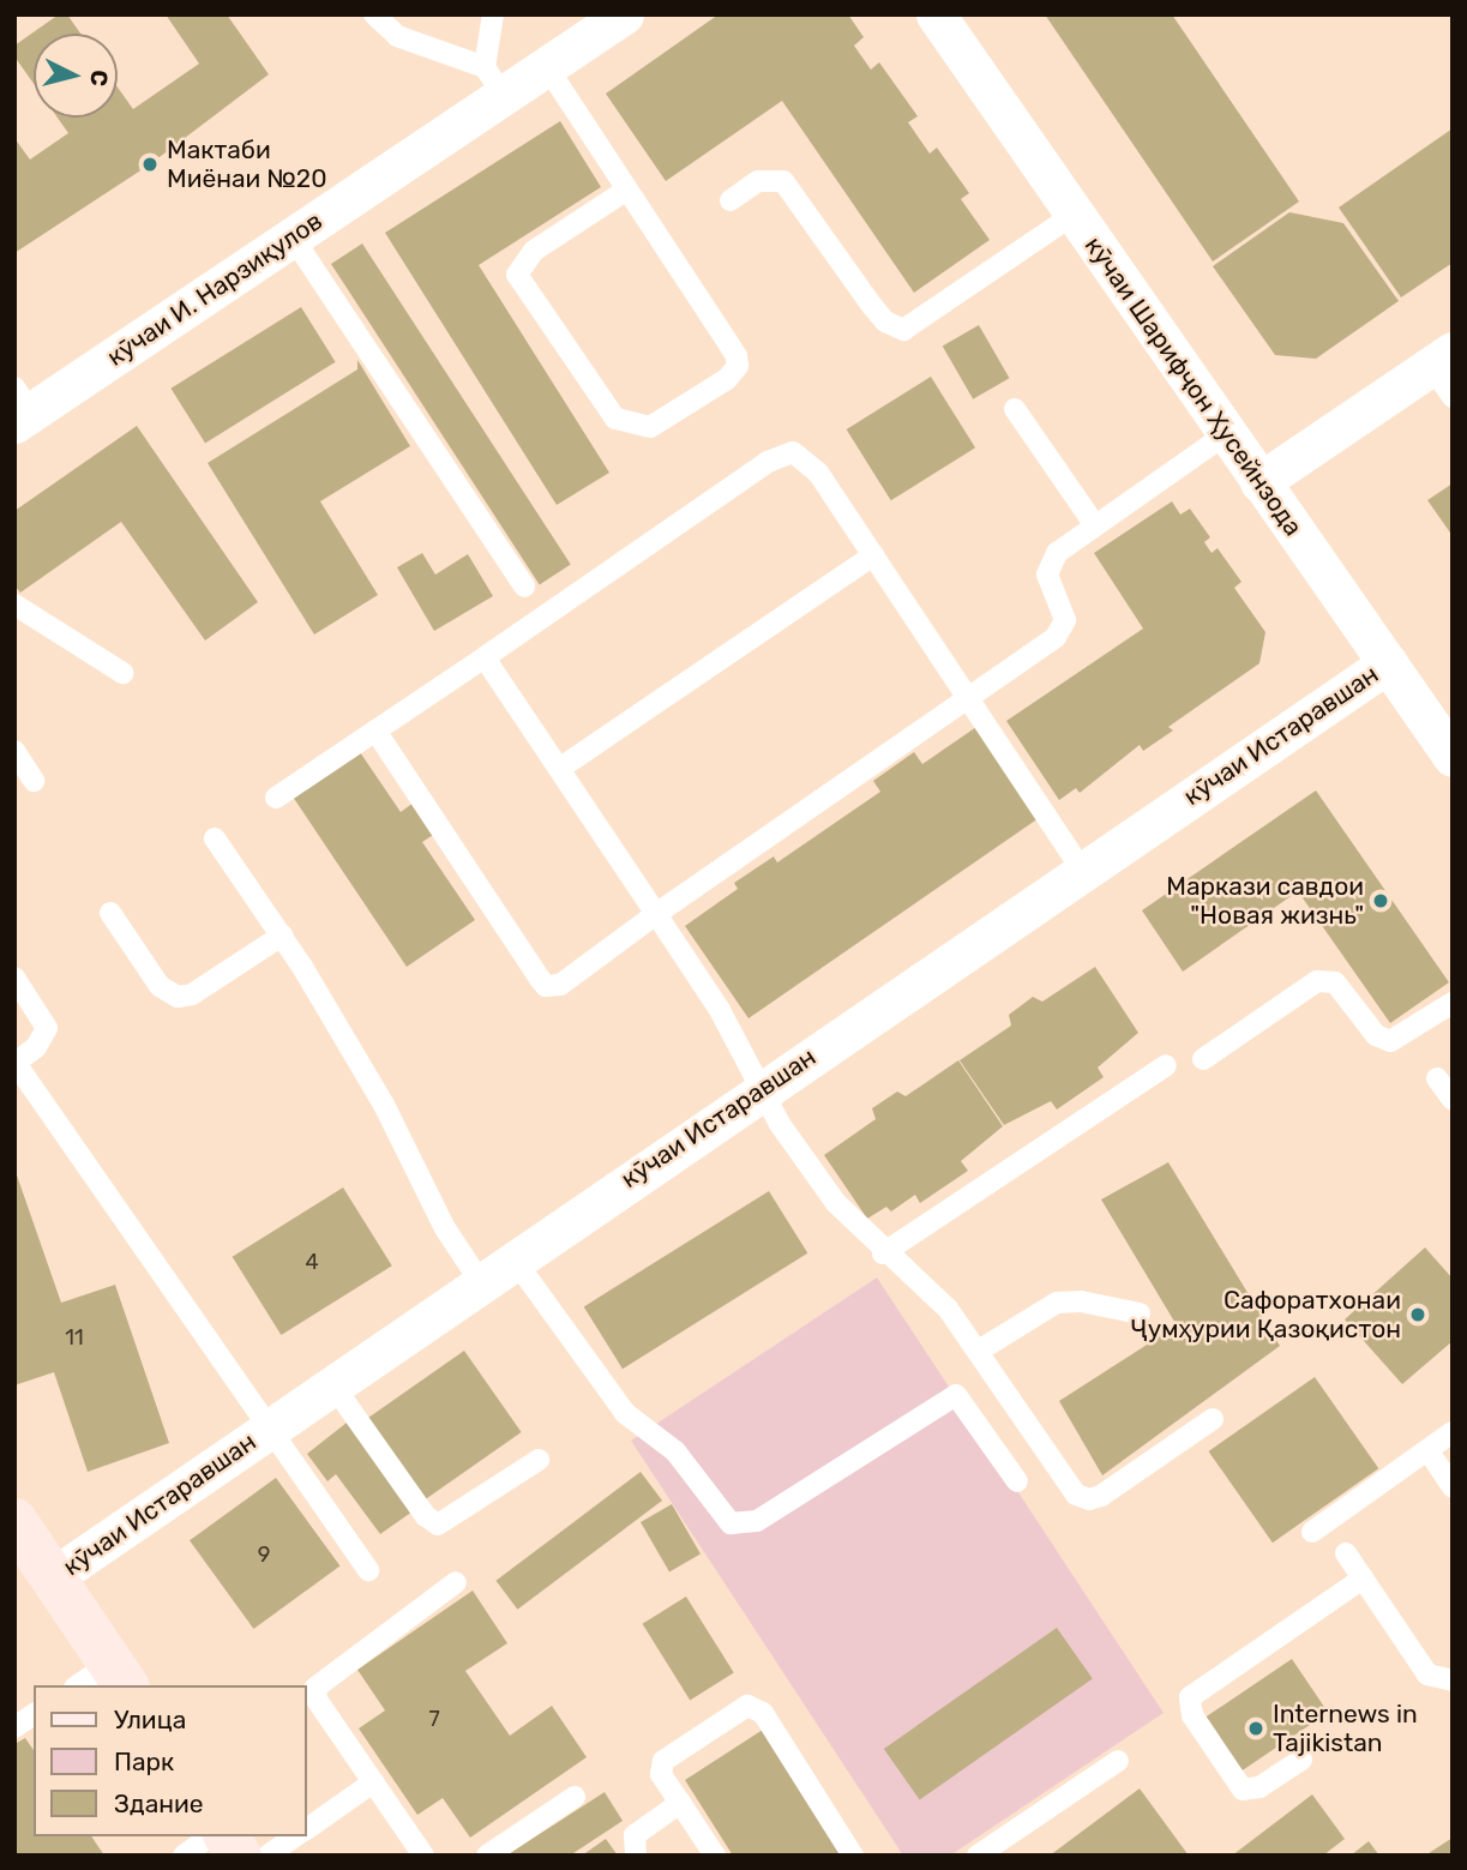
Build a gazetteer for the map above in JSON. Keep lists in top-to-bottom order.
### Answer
{
  "streets": {
    "street": ["кӯчаи И. Нарзиқулов", "кӯчаи Шарифҷон Ҳусейнзода", "кӯчаи Истаравшан"]
  },
  "crossings": [
    ["кӯчаи Шарифҷон Ҳусейнзода", "кӯчаи Истаравшан"]
  ],
  "places": [
    "Мактаби Миёнаи №20",
    "Маркази савдои \"Новая жизнь\"",
    "Сафоратхонаи Ҷумҳурии Қазоқистон",
    "Internews in Tajikistan"
  ],
  "house_numbers": [
    "4",
    "11",
    "9",
    "7"
  ],
  "legend": ["Улица", "Парк", "Здание"],
  "north": "right"
}
